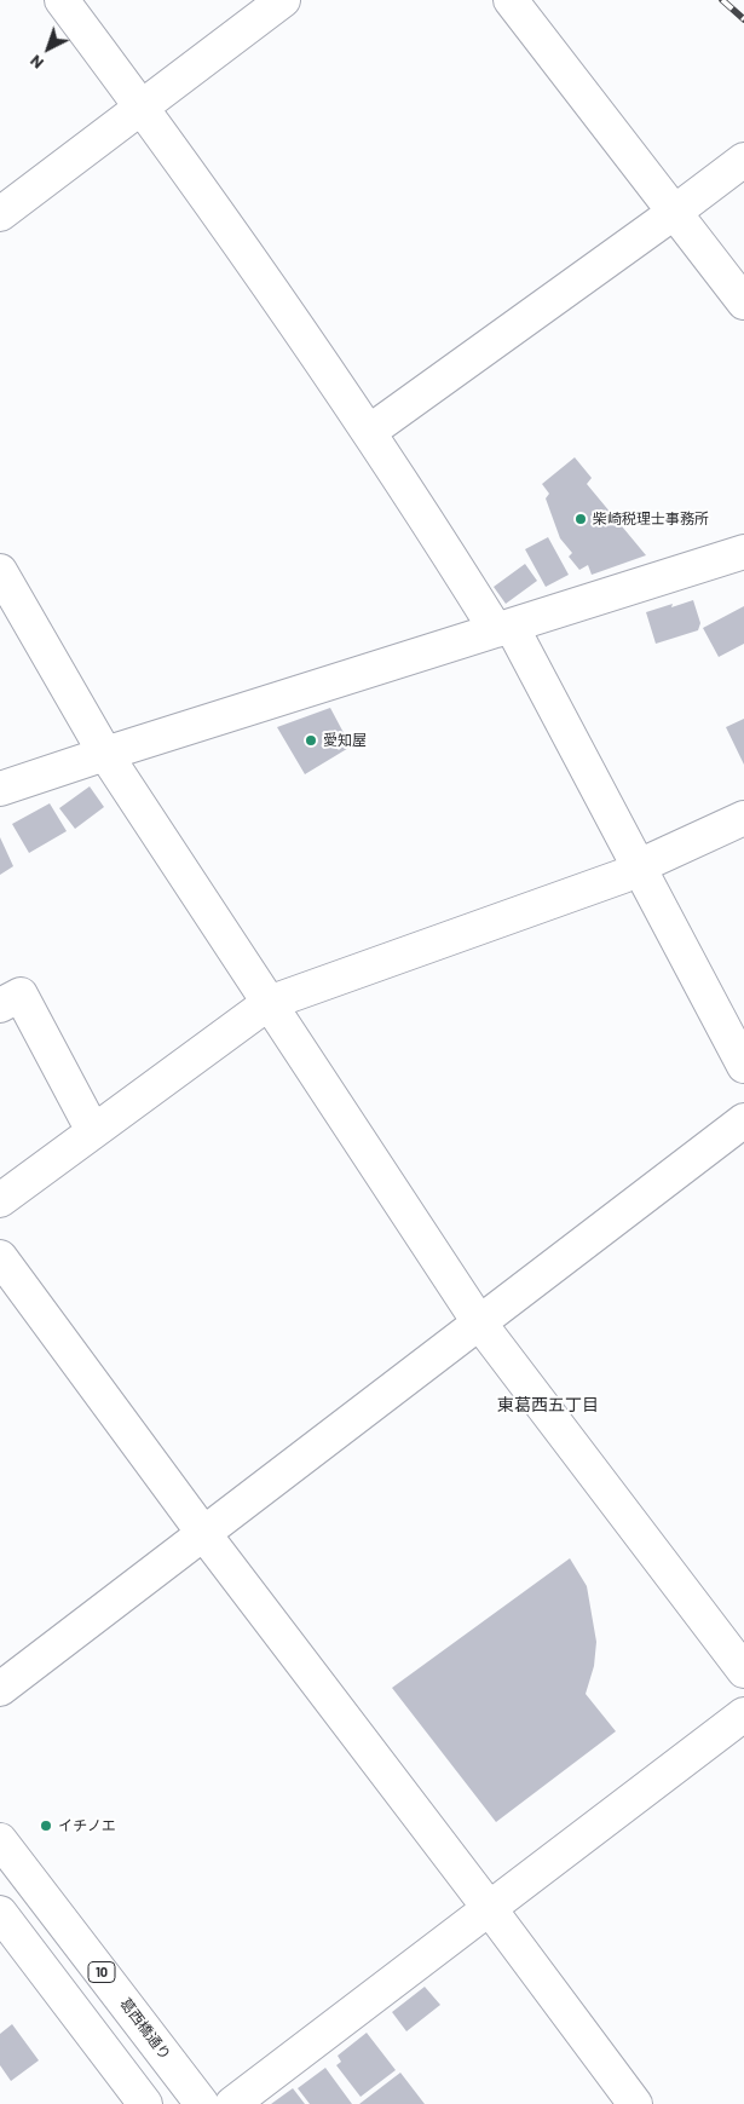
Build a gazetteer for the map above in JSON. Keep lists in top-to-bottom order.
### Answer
{
  "streets": {
    "street": ["10", "葛西橋通り"]
  },
  "districts": ["東葛西五丁目"],
  "places": ["柴崎税理士事務所", "愛知屋", "イチノエ"],
  "north": "bottom left"
}
